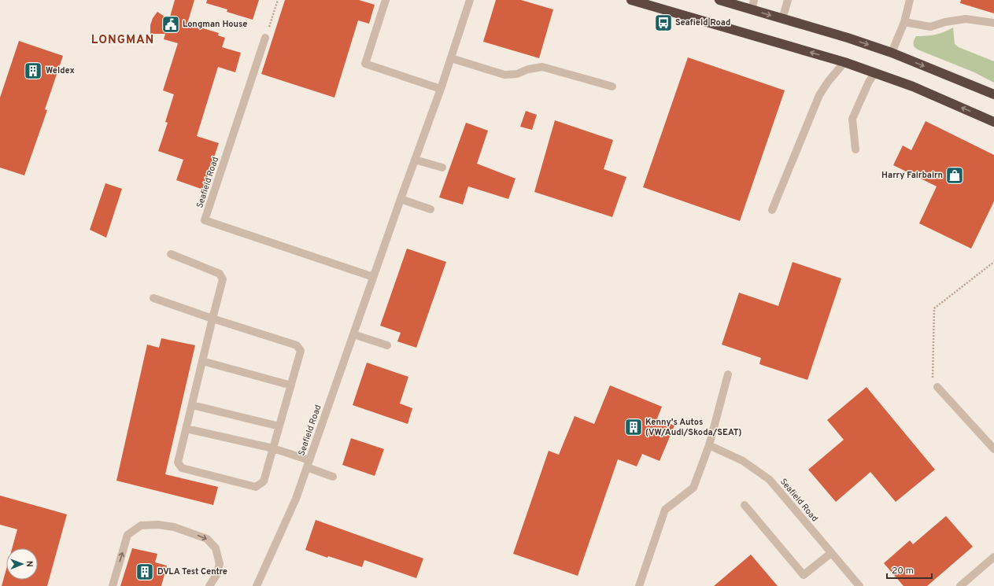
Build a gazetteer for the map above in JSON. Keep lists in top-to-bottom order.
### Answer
{
  "streets": {
    "street": ["Seafield Road"]
  },
  "districts": ["LONGMAN"],
  "places": {
    "bus stop": ["Seafield Road"],
    "public building": ["Longman House"],
    "building": ["Weldex", "Kenny's Autos (VW/Audi/Skoda/SEAT)", "DVLA Test Centre"],
    "shop": ["Harry Fairbairn"]
  },
  "scale_bar": "20 m",
  "north": "right"
}
